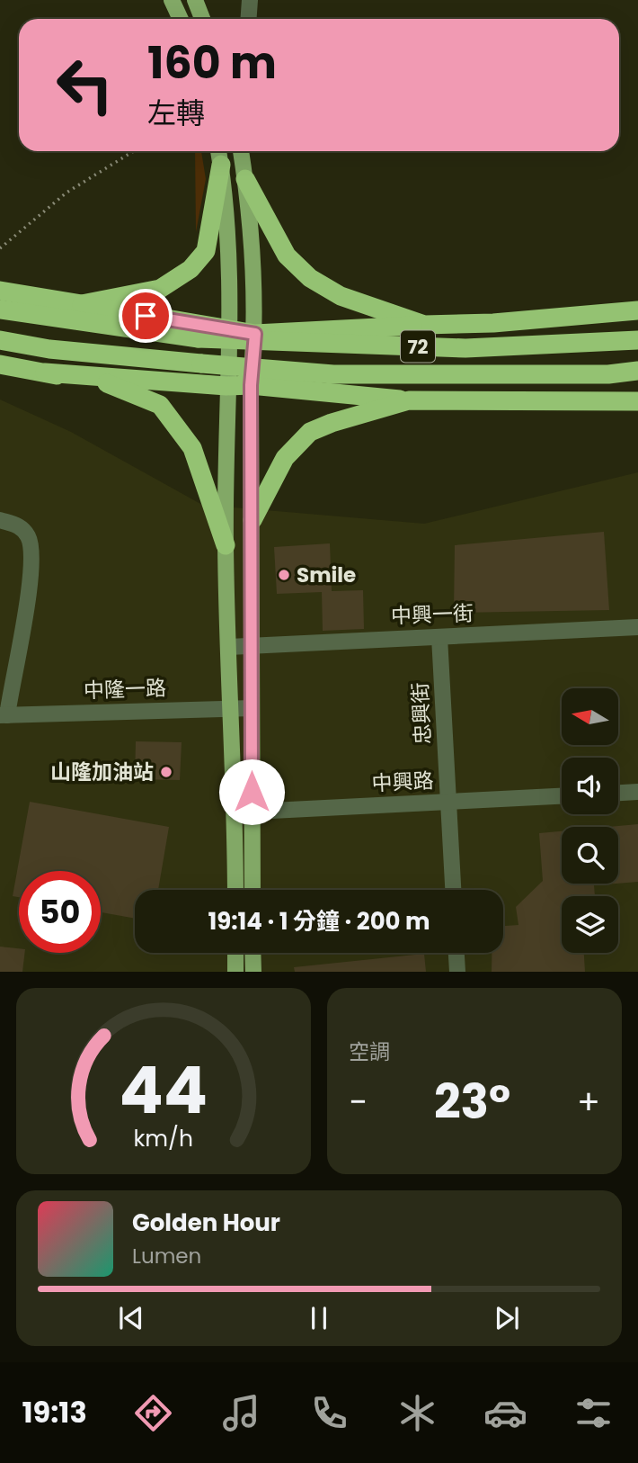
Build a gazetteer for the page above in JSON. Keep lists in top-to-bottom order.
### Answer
{
  "streets": {
    "highway": ["72"],
    "street": [
      "中興一街",
      "中隆一路",
      "忠興街",
      "中興路"
    ]
  },
  "crossings": [
    ["中興一街", "忠興街"],
    ["忠興街", "中興路"]
  ],
  "places": ["Smile", "山隆加油站"],
  "north": "left",
  "page": {
    "turn": ["160 m", "左轉"],
    "limit": "50",
    "trip": "19:14 · 1 分鐘 · 200 m",
    "tile": "空調",
    "heat": ["−", "23°", "+"],
    "song": ["Golden Hour", "Lumen"],
    "tabs": "19:13",
    "gauge": ["44", "km/h"]
  }
}
